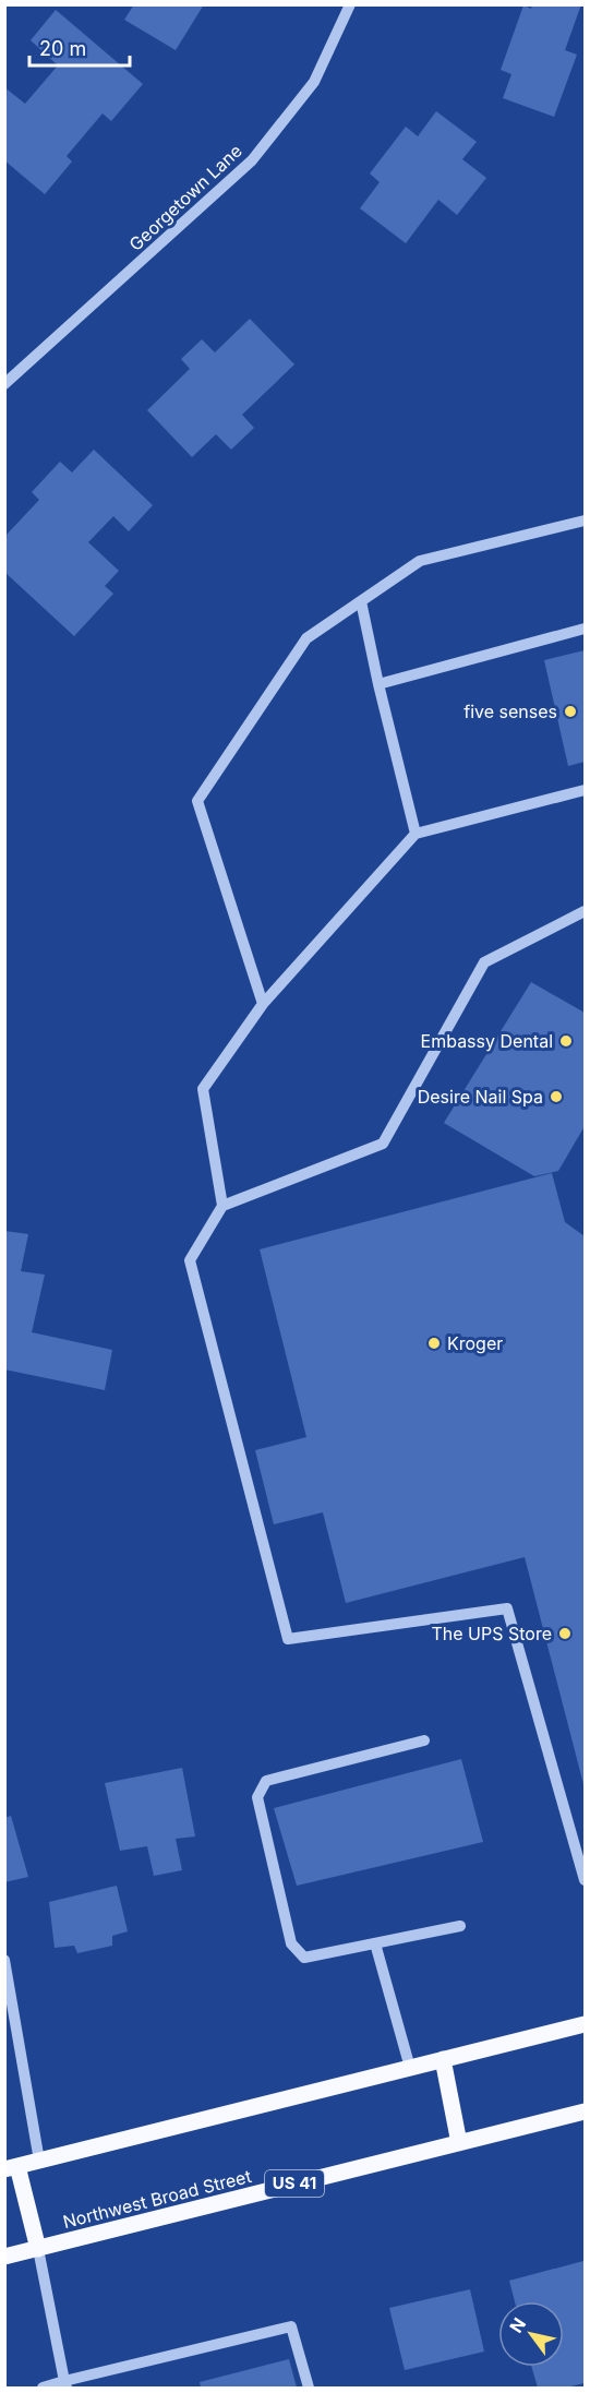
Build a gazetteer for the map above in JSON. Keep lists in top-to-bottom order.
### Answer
{
  "streets": {
    "main road": ["US 41", "Northwest Broad Street"],
    "street": ["Georgetown Lane"]
  },
  "places": [
    "five senses",
    "Embassy Dental",
    "Desire Nail Spa",
    "Kroger",
    "The UPS Store"
  ],
  "scale_bar": "20 m",
  "north": "top left"
}
